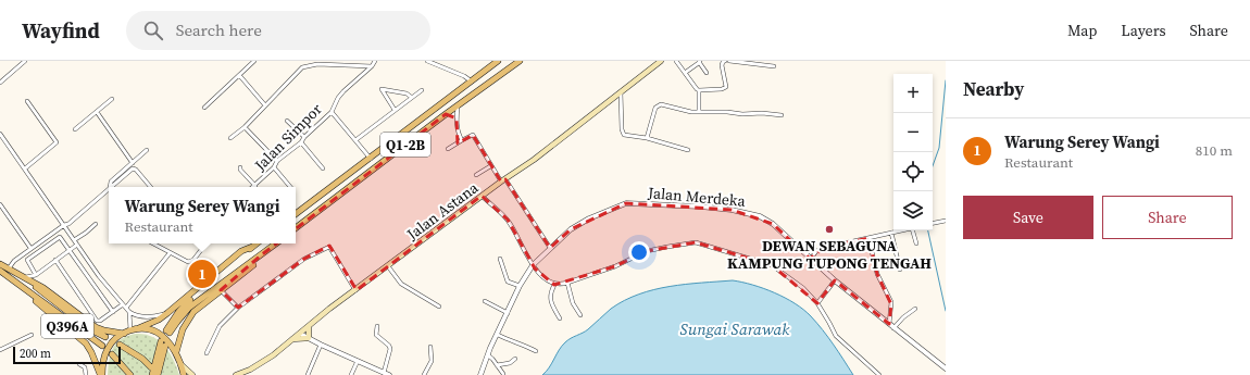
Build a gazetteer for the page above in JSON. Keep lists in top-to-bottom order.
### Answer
{
  "streets": {
    "main road": ["Q1-2B", "Jalan Astana", "Q396A"],
    "street": ["Jalan Simpor", "Jalan Merdeka"]
  },
  "water": ["Sungai Sarawak"],
  "places": ["DEWAN SEBAGUNA KAMPUNG TUPONG TENGAH"],
  "scale_bar": "200 m",
  "page": {
    "header": "Wayfind",
    "search": "Search here",
    "nav": ["Map", "Layers", "Share"],
    "heading": "Nearby",
    "map_buttons": ["+", "−"],
    "list": [
      {
        "mark": "1",
        "name": "Warung Serey Wangi",
        "note": "Restaurant",
        "value": "810 m"
      }
    ],
    "buttons": ["Save", "Share"],
    "popup": ["Warung Serey Wangi", "Restaurant"],
    "pins": "1",
    "scale": "200 m"
  }
}
